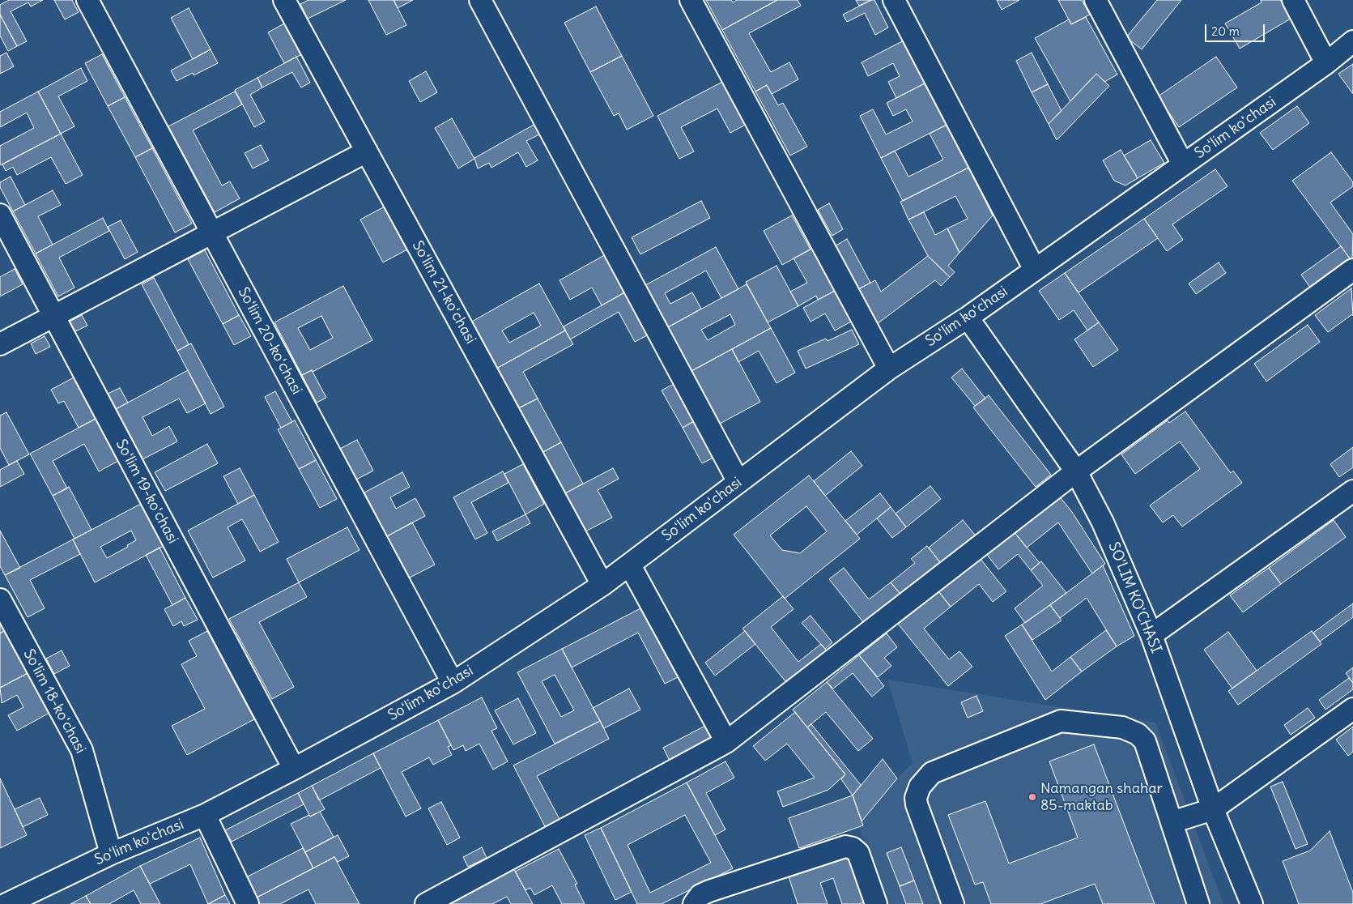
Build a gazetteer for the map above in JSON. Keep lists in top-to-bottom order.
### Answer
{
  "streets": {
    "street": [
      "Soʻlim koʻchasi",
      "Soʻlim 21-koʻchasi",
      "Soʻlim 20-koʻchasi",
      "Soʻlim 19-koʻchasi",
      "SO'LIM KO'CHASI",
      "Soʻlim 18-koʻchasi"
    ]
  },
  "crossings": [
    ["Soʻlim koʻchasi", "Soʻlim 21-koʻchasi"],
    ["Soʻlim koʻchasi", "Soʻlim 20-koʻchasi"],
    ["Soʻlim koʻchasi", "Soʻlim 19-koʻchasi"],
    ["Soʻlim koʻchasi", "SO'LIM KO'CHASI"],
    ["Soʻlim koʻchasi", "Soʻlim 18-koʻchasi"]
  ],
  "places": ["Namangan shahar 85-maktab"],
  "scale_bar": "20 m"
}
